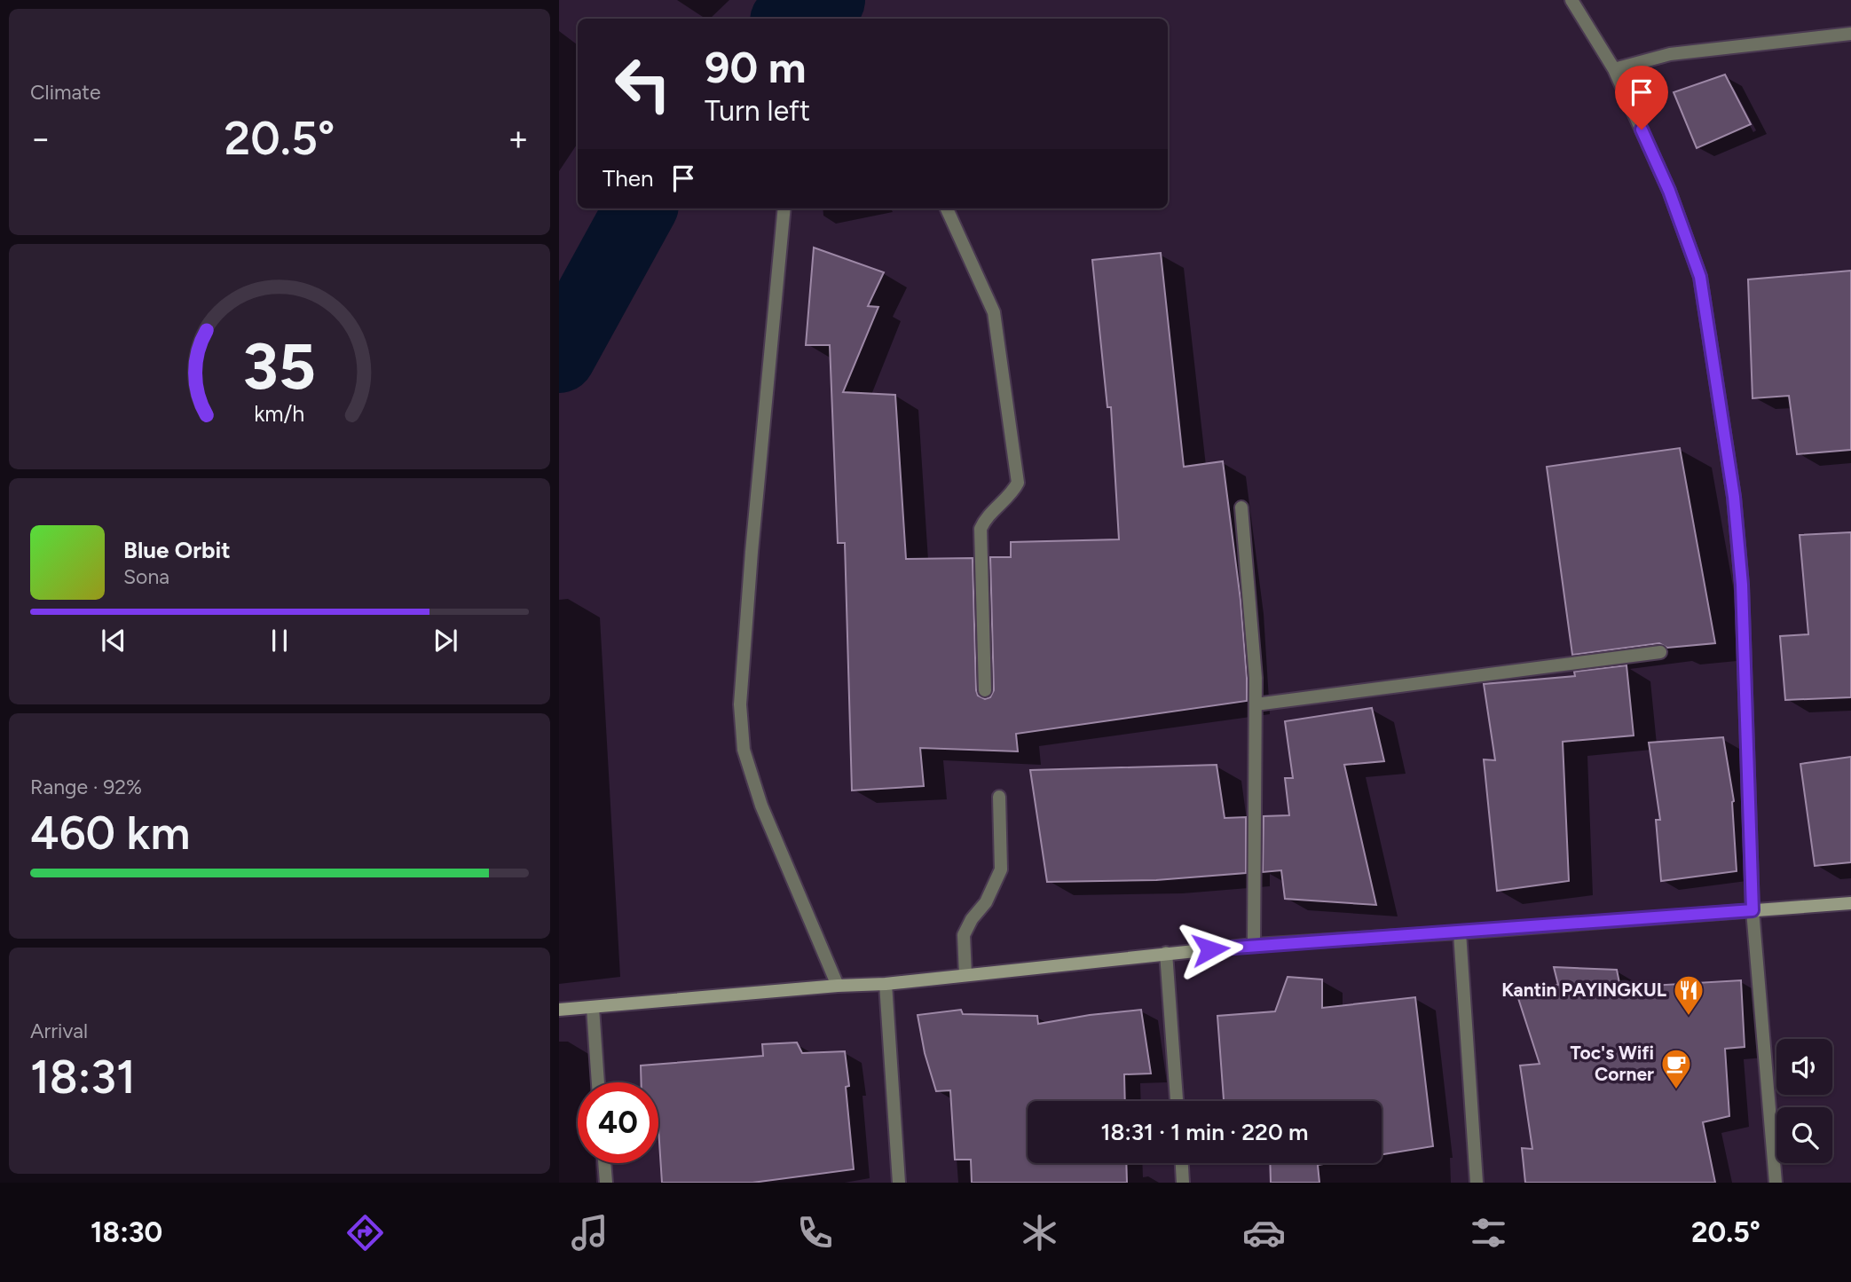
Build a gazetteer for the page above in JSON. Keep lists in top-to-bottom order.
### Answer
{
  "places": {
    "restaurant": ["Kantin PAYINGKUL"],
    "cafe": ["Toc's Wifi Corner"]
  },
  "page": {
    "tile": [
      "Climate",
      ["Range · 92%", "460 km"],
      ["Arrival", "18:31"]
    ],
    "turn": ["90 m", "Turn left"],
    "heat": ["−", "20.5°", "+"],
    "then": "Then",
    "song": ["Blue Orbit", "Sona"],
    "limit": "40",
    "trip": "18:31 · 1 min · 220 m",
    "tabs": ["18:30", "20.5°"],
    "gauge": ["35", "km/h"]
  }
}
